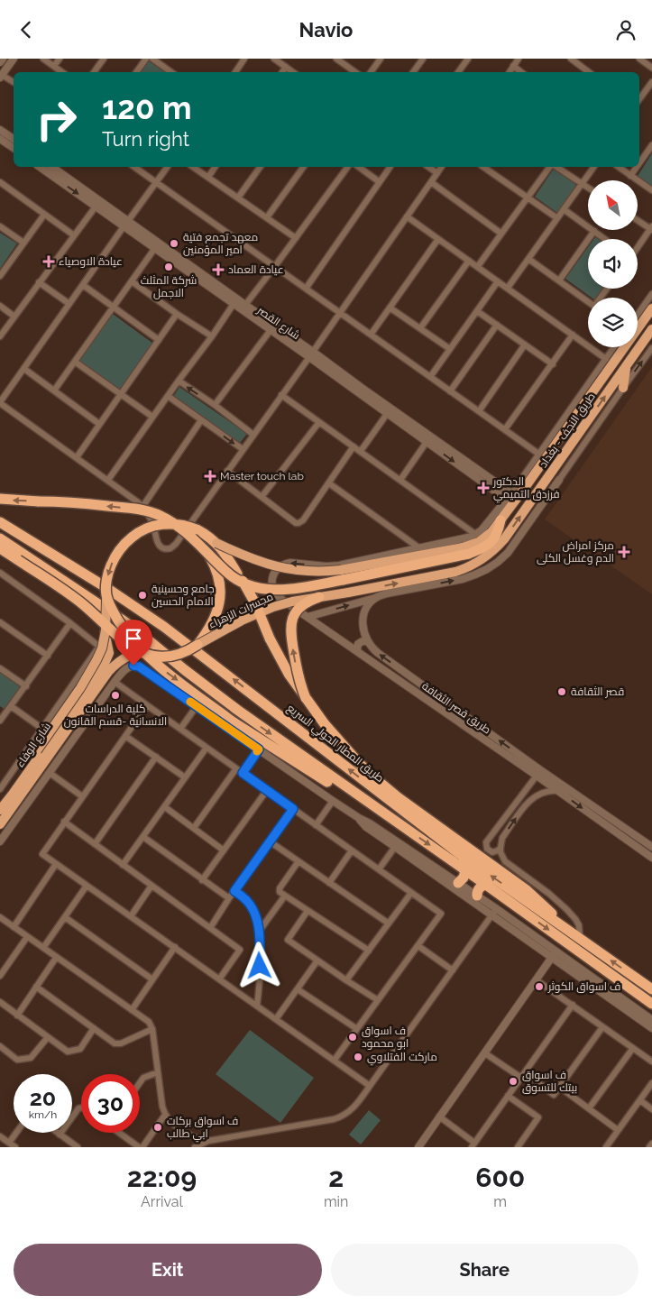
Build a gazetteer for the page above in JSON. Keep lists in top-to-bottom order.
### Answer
{
  "streets": {
    "highway": ["طريق المطار الحولي السريع"],
    "main road": ["طريق النجف - بغداد", "مجسرات الزهراء", "شارع الوفاء"],
    "street": ["شارع القصر", "طريق قصر الثقافة"]
  },
  "crossings": [
    ["طريق النجف - بغداد", "مجسرات الزهراء"]
  ],
  "places": {
    "other": [
      "معهد تجمع فتية امير المؤمنين",
      "شركة المثلث الاجمل",
      "جامع وحسينية الامام الحسين",
      "قصر الثقافة",
      "كلية الدراسات الانسانية -قسم القانون",
      "ف اسواق الكوثر",
      "ف اسواق ابو محمود",
      "ماركت الفتلاوي",
      "ف اسواق بيتك للتسوق",
      "ف اسواق بركات ابي طالب"
    ],
    "health": [
      "عيادة الاوصياء",
      "عيادة العماد",
      "Master touch lab",
      "الدكتور فرزدق التميمي",
      "مركز امراض الدم وغسل الكلى"
    ]
  },
  "north": "top left",
  "page": {
    "header": "Navio",
    "turn": ["120 m", "Turn right"],
    "speed": "20 km/h",
    "limit": "30",
    "eta": [
      "22:09",
      "Arrival",
      "2",
      "min",
      "600",
      "m"
    ],
    "buttons": ["Exit", "Share"]
  }
}
